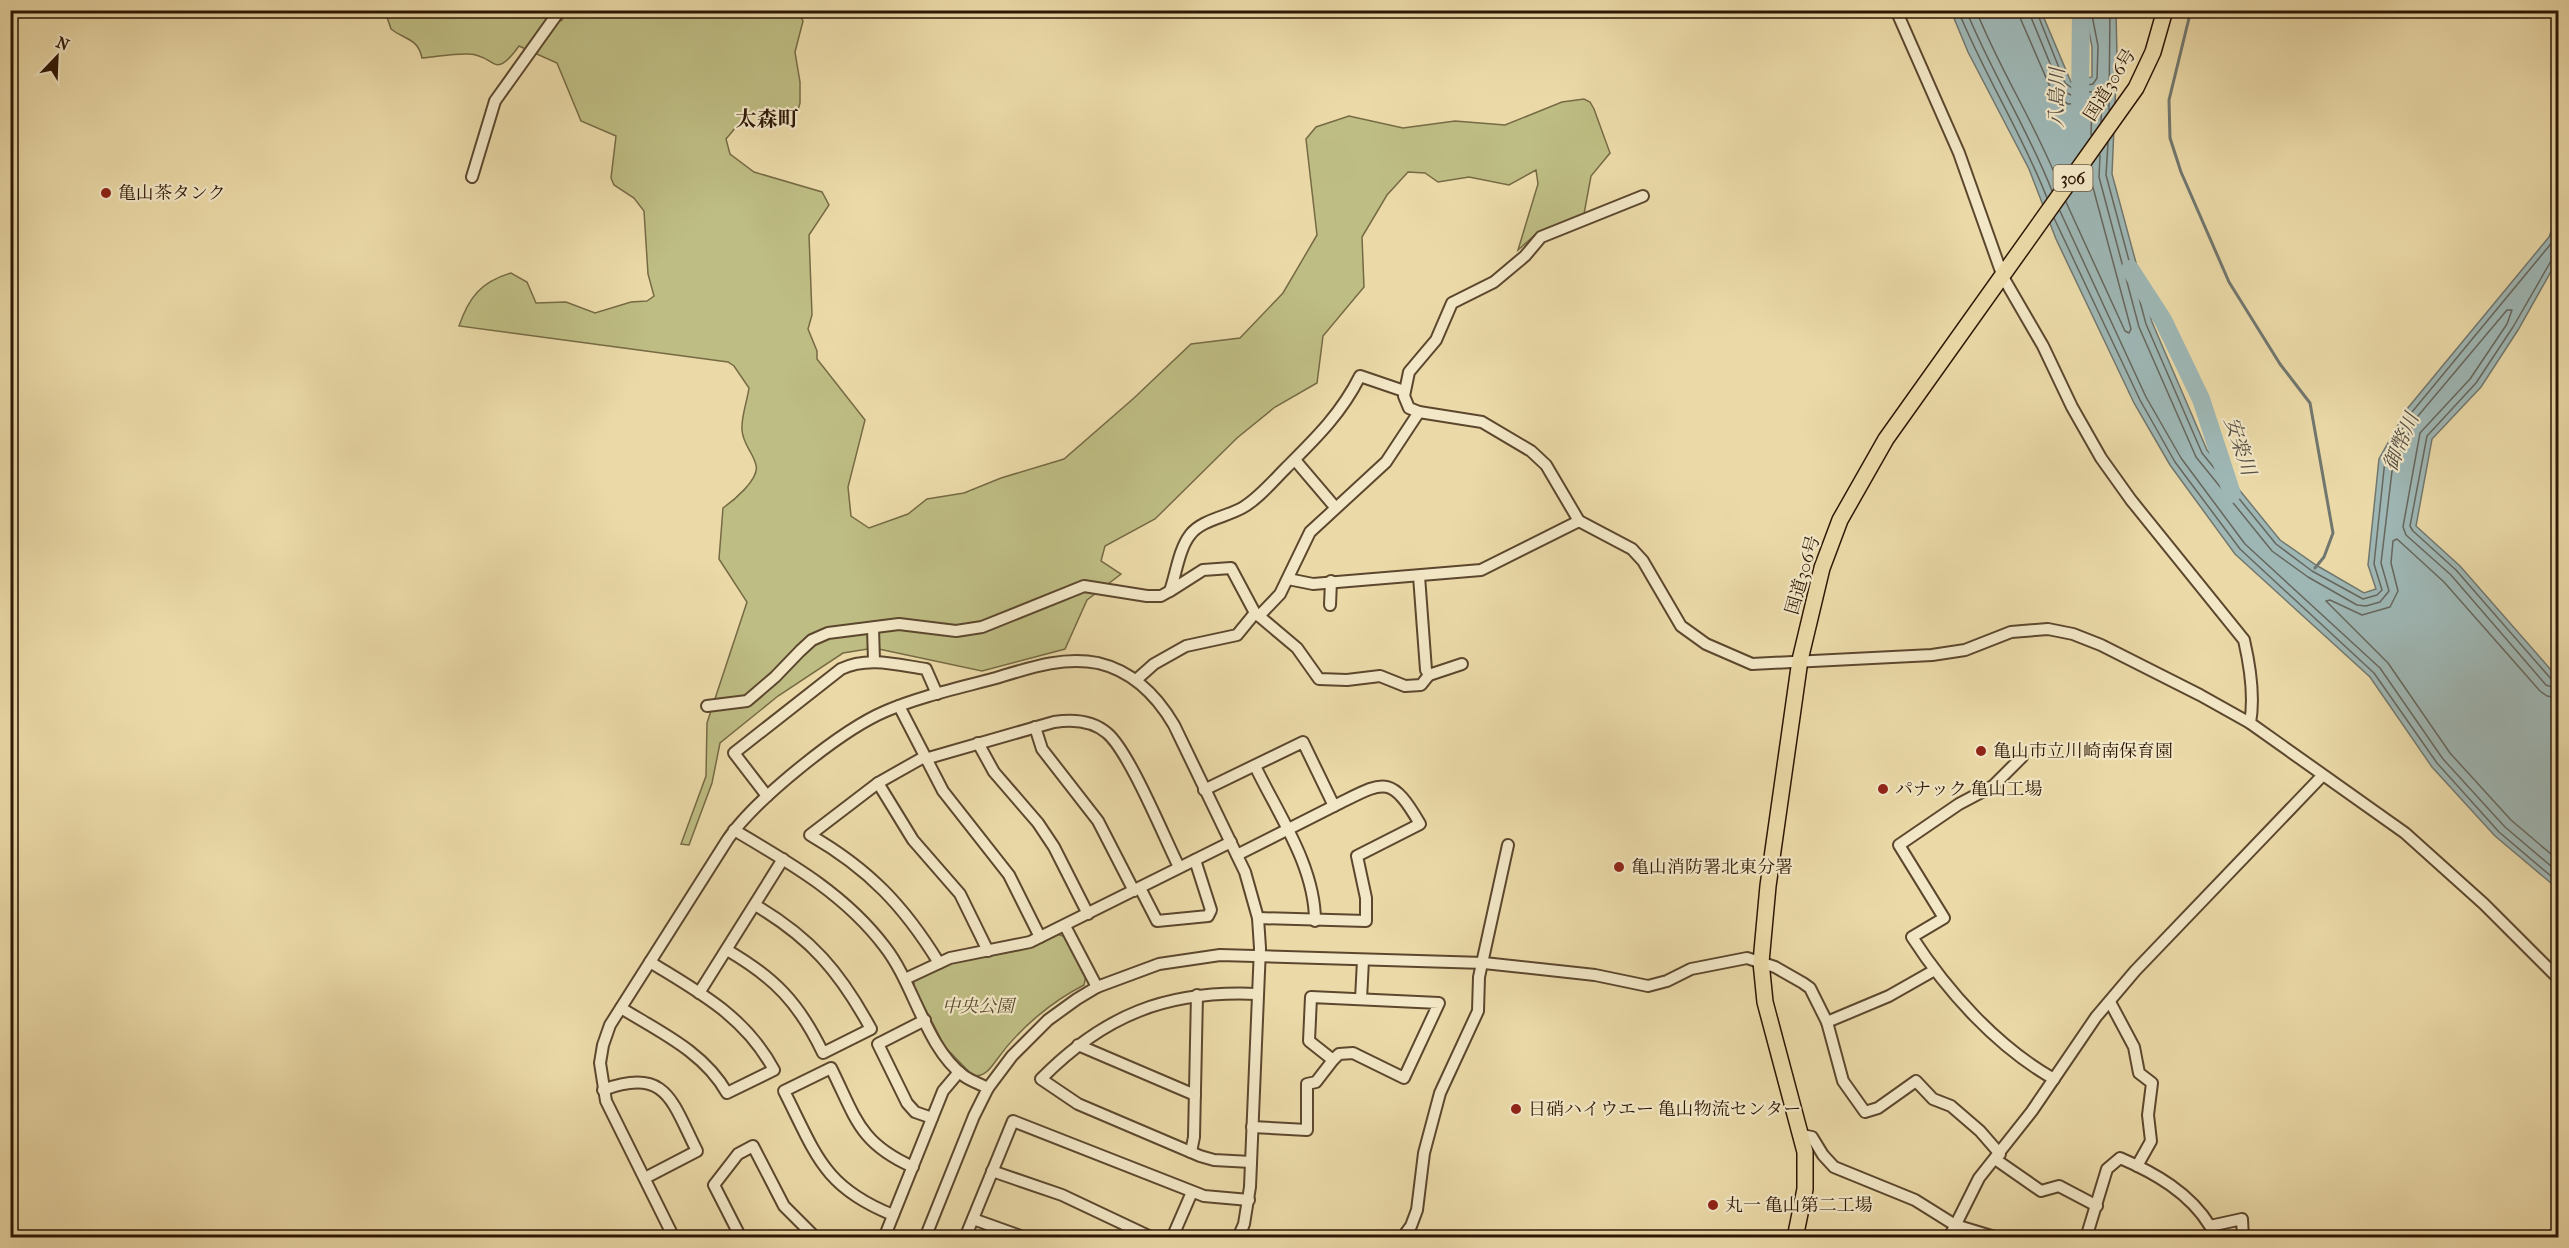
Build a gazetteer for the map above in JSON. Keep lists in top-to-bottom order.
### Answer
{
  "streets": {
    "highway": ["国道306号", "306"]
  },
  "districts": ["太森町"],
  "water": ["八島川", "御幣川", "安楽川"],
  "parks": ["中央公園"],
  "places": [
    "亀山茶タンク",
    "亀山市立川崎南保育園",
    "パナック 亀山工場",
    "亀山消防署北東分署",
    "日硝ハイウエー 亀山物流センター",
    "丸一 亀山第二工場"
  ],
  "north": "top right"
}
